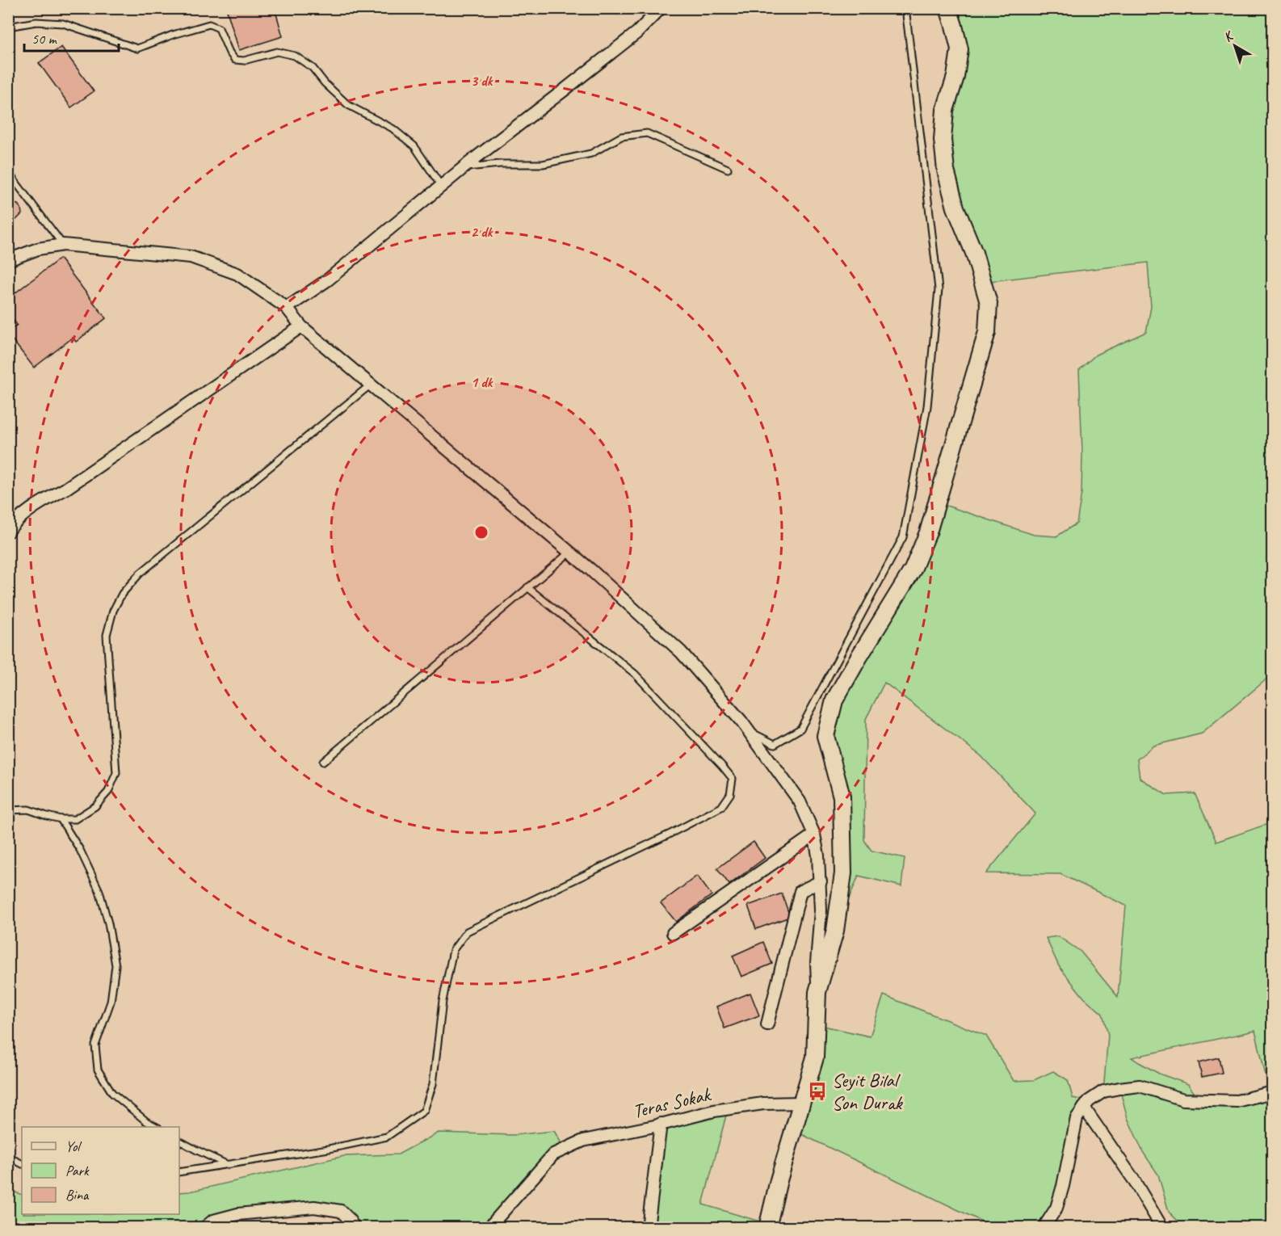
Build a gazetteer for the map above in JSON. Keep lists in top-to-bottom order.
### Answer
{
  "streets": {
    "street": ["Teras Sokak"]
  },
  "places": {
    "bus stop": ["Seyit Bilal Son Durak"]
  },
  "legend": ["Yol", "Park", "Bina"],
  "scale_bar": "50 m",
  "north": "top left",
  "rings": ["3 dk", "2 dk", "1 dk"]
}
